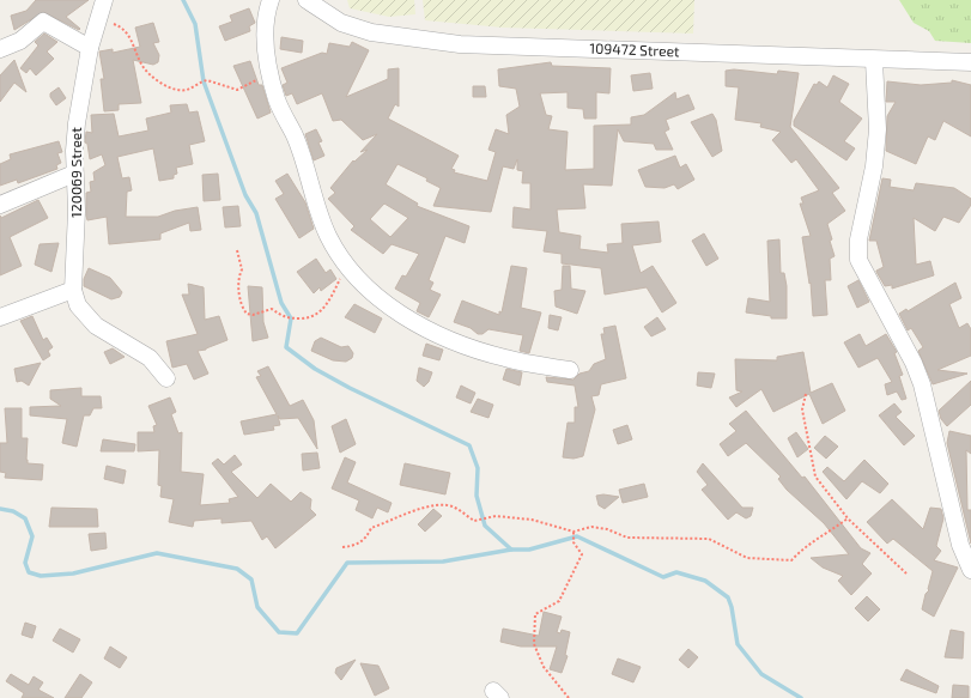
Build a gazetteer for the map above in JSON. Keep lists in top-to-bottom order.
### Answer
{
  "streets": {
    "street": ["109472 Street", "120069 Street"]
  }
}
